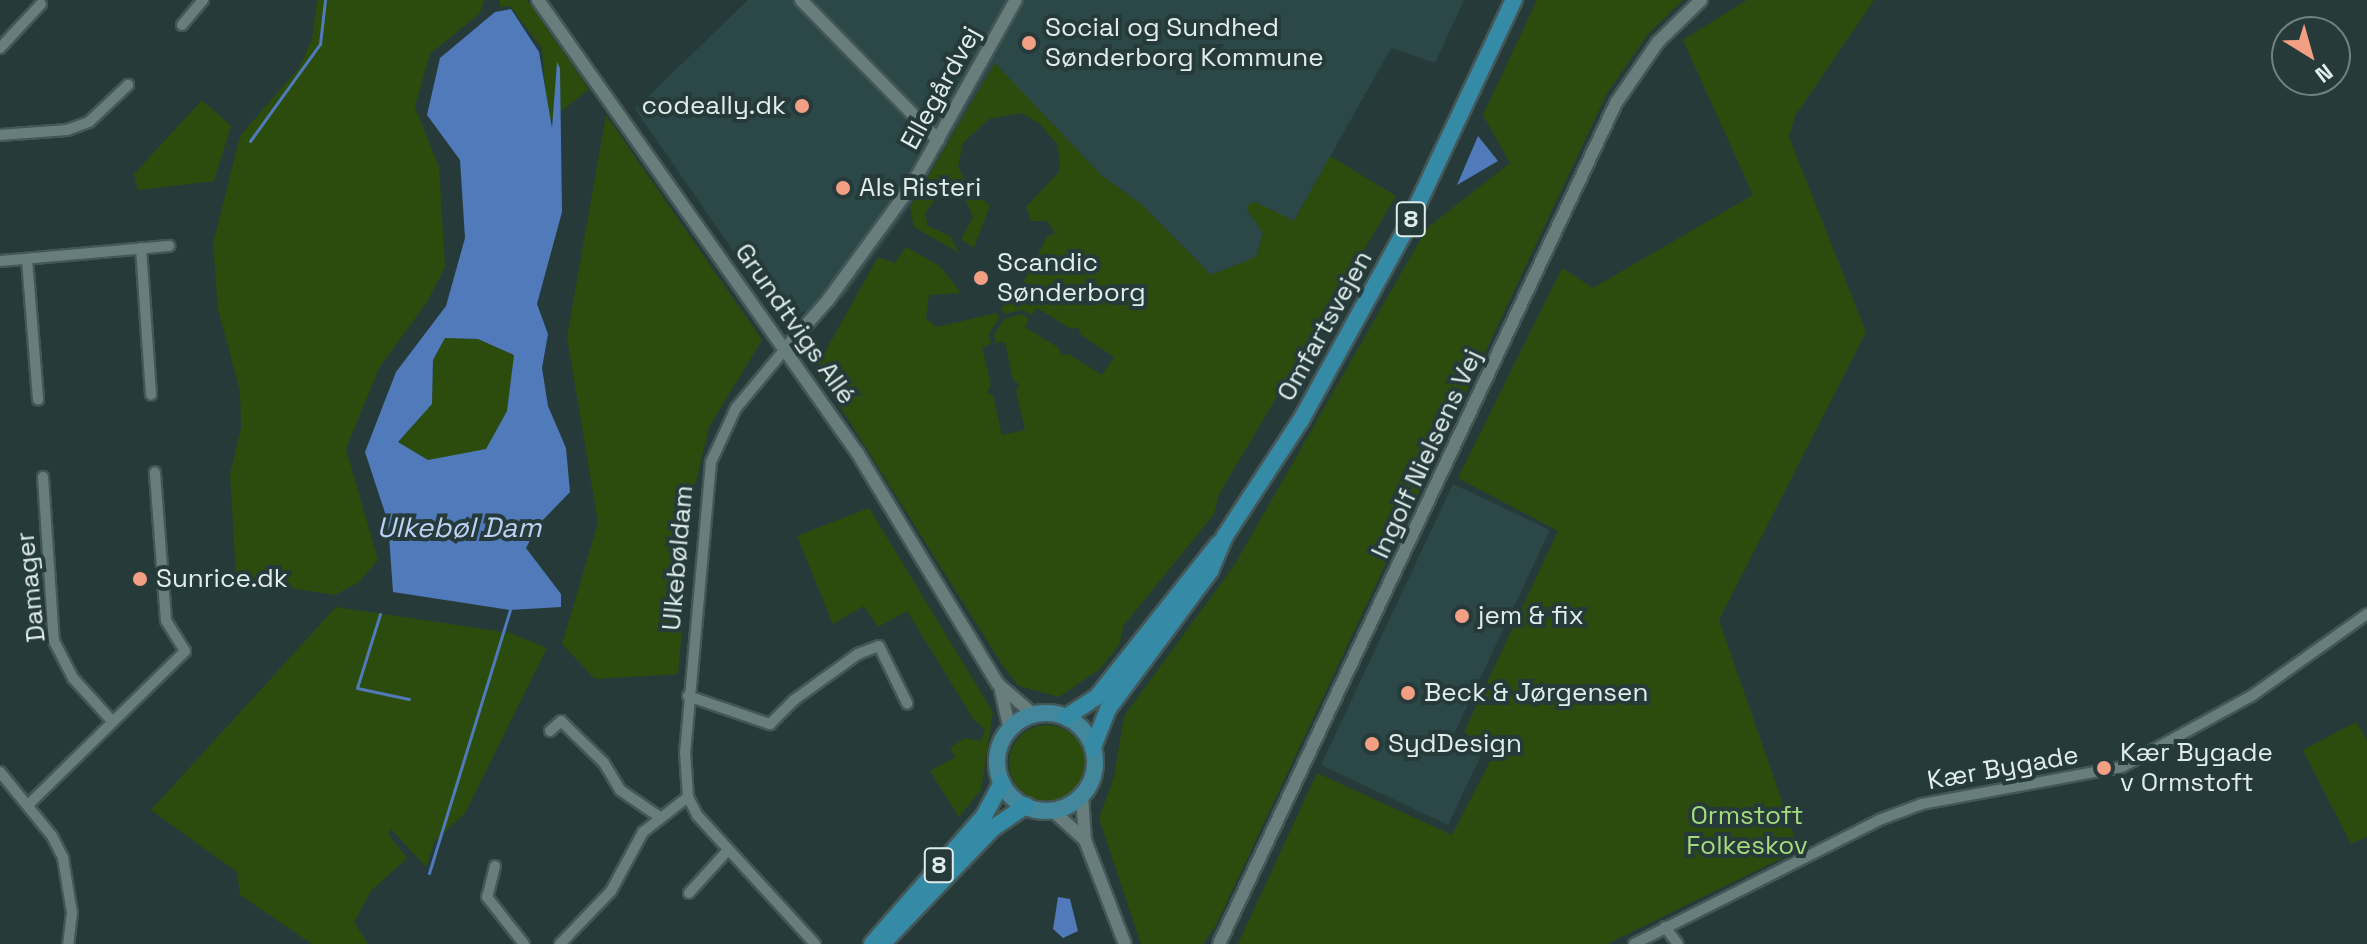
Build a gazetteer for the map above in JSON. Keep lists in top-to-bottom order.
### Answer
{
  "streets": {
    "highway": ["8", "Omfartsvejen"],
    "street": [
      "Ellegårdvej",
      "Grundtvigs Allé",
      "Ingolf Nielsens Vej",
      "Ulkebøldam",
      "Damager",
      "Kær Bygade"
    ]
  },
  "crossings": [
    ["Ellegårdvej", "Grundtvigs Allé"],
    ["Ellegårdvej", "Ulkebøldam"],
    ["8", "Grundtvigs Allé"],
    ["8", "Omfartsvejen"],
    ["Grundtvigs Allé", "Omfartsvejen"],
    ["Grundtvigs Allé", "Ulkebøldam"]
  ],
  "water": ["Ulkebøl Dam"],
  "parks": ["Ormstoft Folkeskov"],
  "places": [
    "Social og Sundhed Sønderborg Kommune",
    "codeally.dk",
    "Als Risteri",
    "Scandic Sønderborg",
    "Sunrice.dk",
    "jem & fix",
    "Beck & Jørgensen",
    "SydDesign",
    "Kær Bygade v Ormstoft"
  ],
  "north": "bottom right"
}
